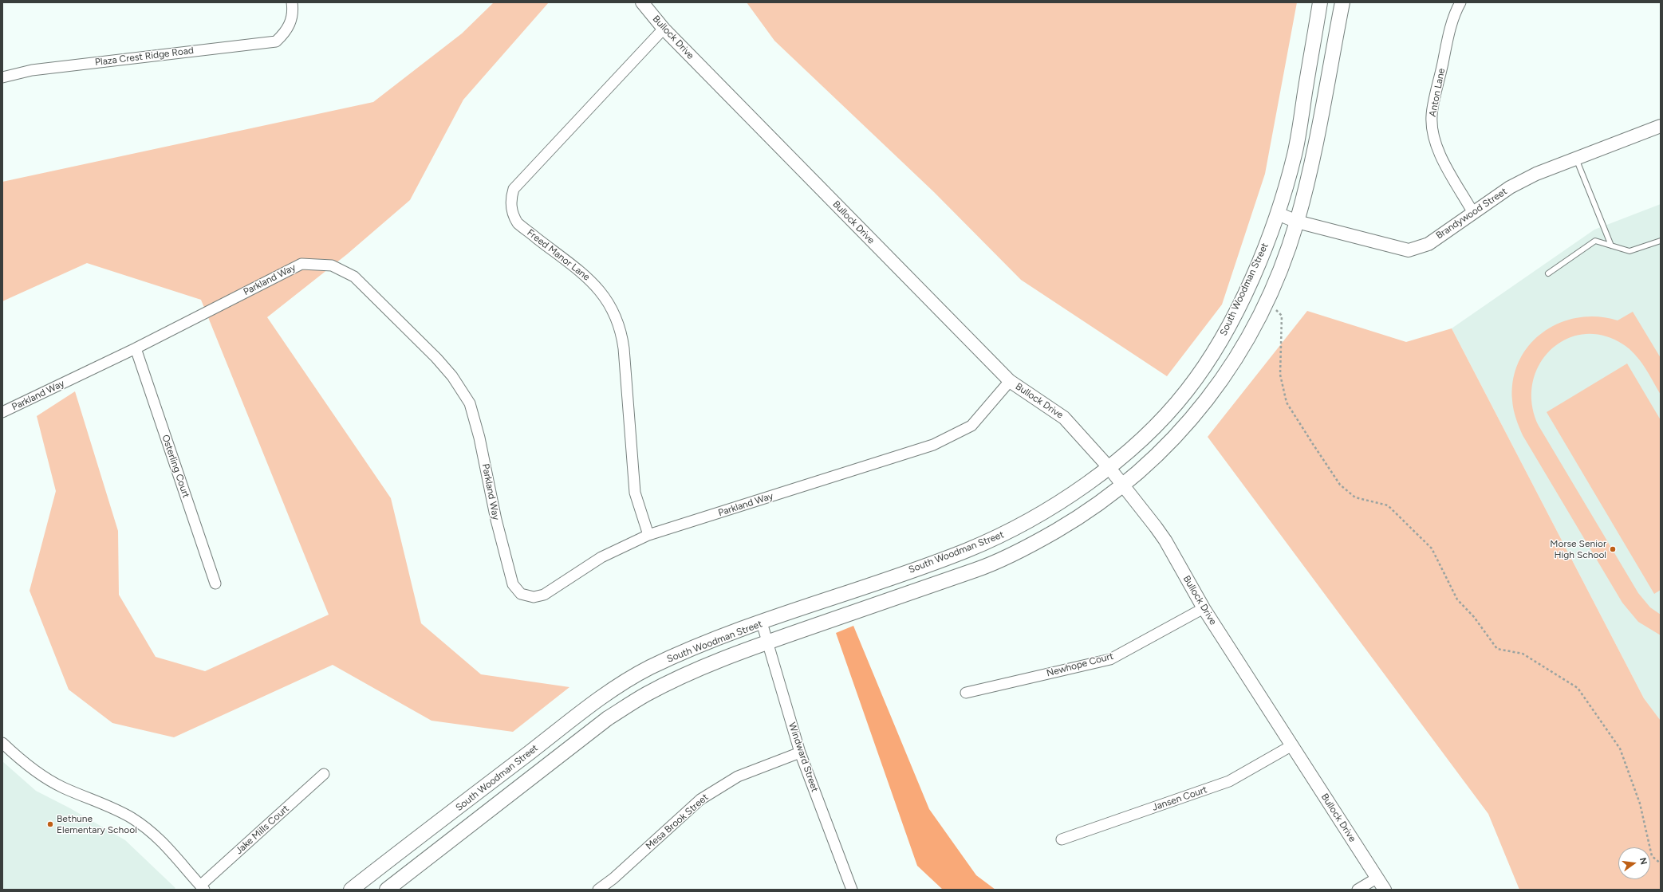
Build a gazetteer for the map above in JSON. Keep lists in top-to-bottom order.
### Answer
{
  "streets": {
    "main road": ["South Woodman Street"],
    "street": [
      "Bullock Drive",
      "Plaza Crest Ridge Road",
      "Anton Lane",
      "Brandywood Street",
      "Freed Manor Lane",
      "Parkland Way",
      "Osterling Court",
      "Newhope Court",
      "Windward Street",
      "Jansen Court",
      "Mesa Brook Street",
      "Jake Mills Court"
    ]
  },
  "crossings": [
    ["Bullock Drive", "Freed Manor Lane"],
    ["Bullock Drive", "Parkland Way"],
    ["Bullock Drive", "South Woodman Street"],
    ["Bullock Drive", "Newhope Court"],
    ["Bullock Drive", "Jansen Court"],
    ["Anton Lane", "Brandywood Street"],
    ["Brandywood Street", "South Woodman Street"],
    ["Freed Manor Lane", "Parkland Way"],
    ["Parkland Way", "Osterling Court"],
    ["South Woodman Street", "Windward Street"],
    ["Windward Street", "Mesa Brook Street"]
  ],
  "places": ["Morse Senior High School", "Bethune Elementary School"],
  "north": "right"
}
